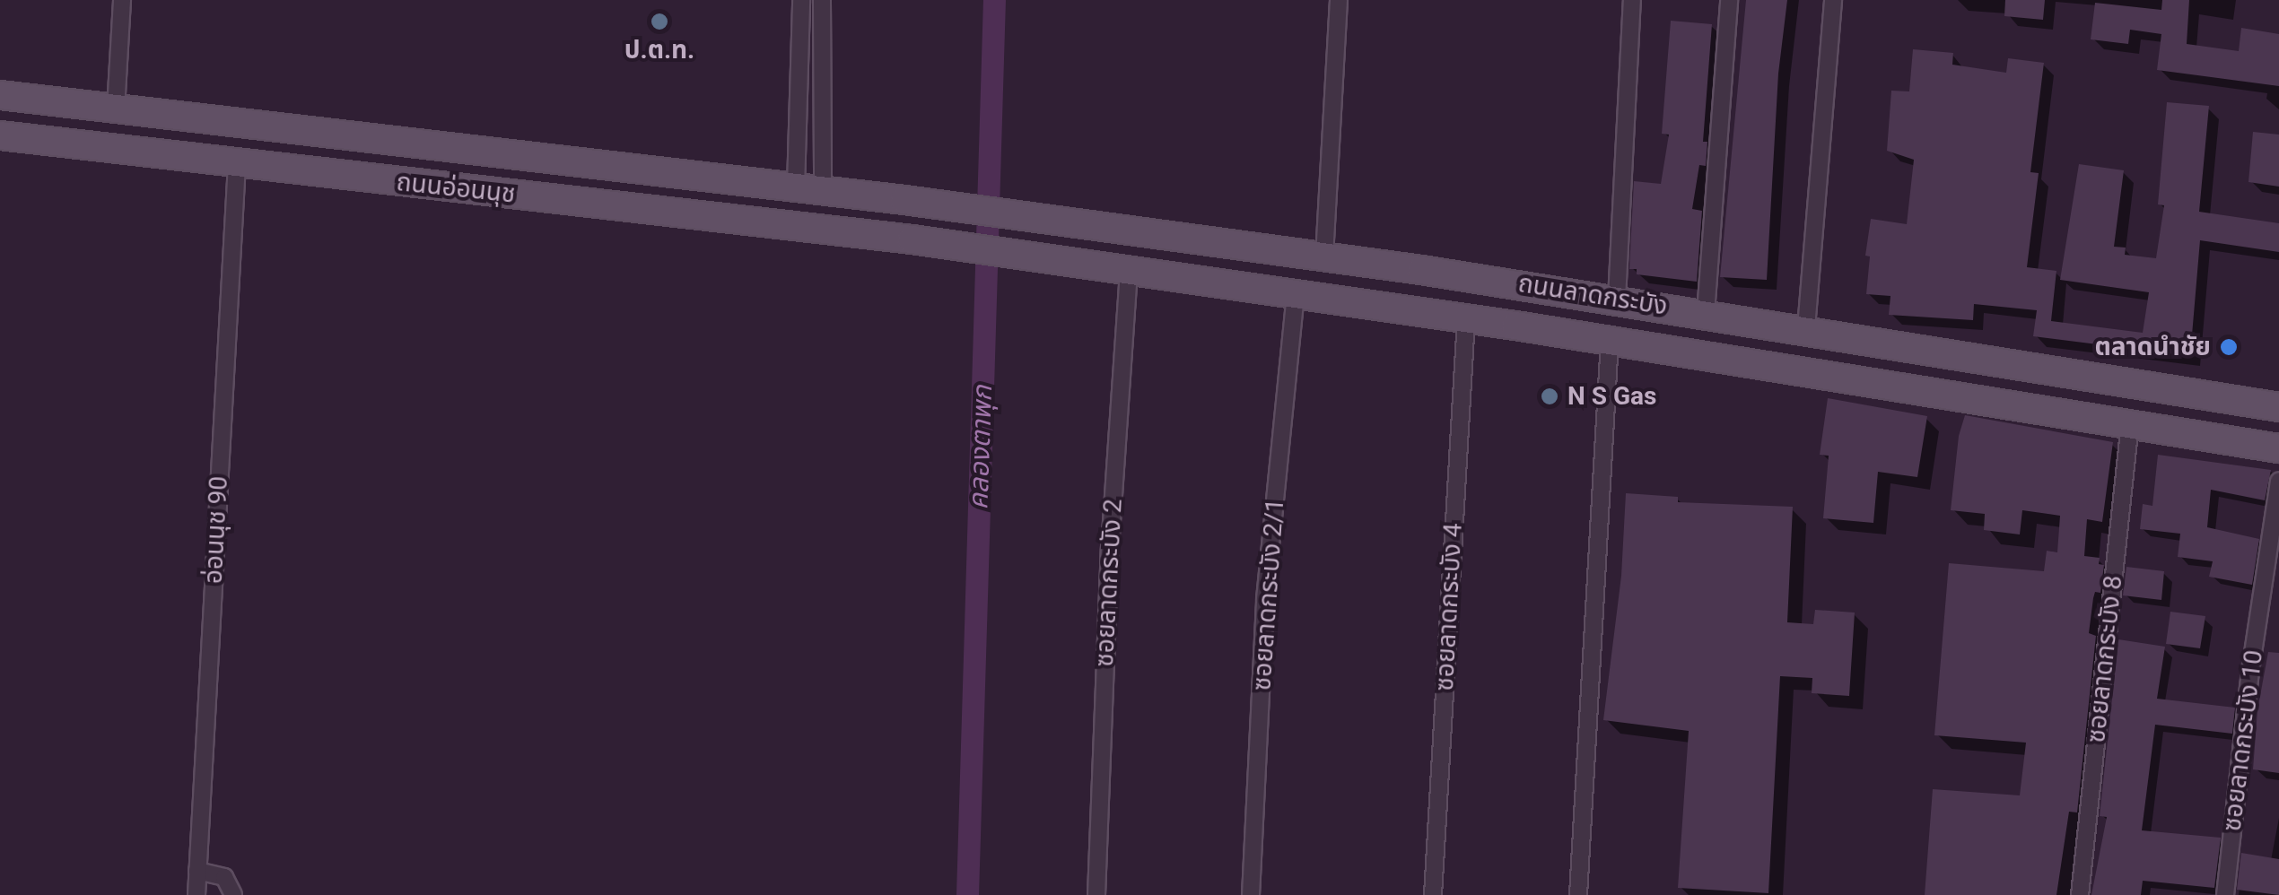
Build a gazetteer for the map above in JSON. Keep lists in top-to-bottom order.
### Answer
{
  "streets": {
    "main road": ["ถนนอ่อนนุช", "ถนนลาดกระบัง"],
    "street": [
      "อ่อนนุช 90",
      "ซอยลาดกระบัง 2",
      "ซอยลาดกระบัง 2/1",
      "ซอยลาดกระบัง 4",
      "ซอยลาดกระบัง 8",
      "ซอยลาดกระบัง 10"
    ]
  },
  "crossings": [
    ["ถนนอ่อนนุช", "ถนนลาดกระบัง"],
    ["ถนนอ่อนนุช", "อ่อนนุช 90"],
    ["ถนนลาดกระบัง", "ซอยลาดกระบัง 2"],
    ["ถนนลาดกระบัง", "ซอยลาดกระบัง 2/1"],
    ["ถนนลาดกระบัง", "ซอยลาดกระบัง 4"],
    ["ถนนลาดกระบัง", "ซอยลาดกระบัง 8"]
  ],
  "water": ["คลองตาพุก"],
  "places": ["ป.ต.ท.", "ตลาดนำชัย", "N S Gas"]
}
